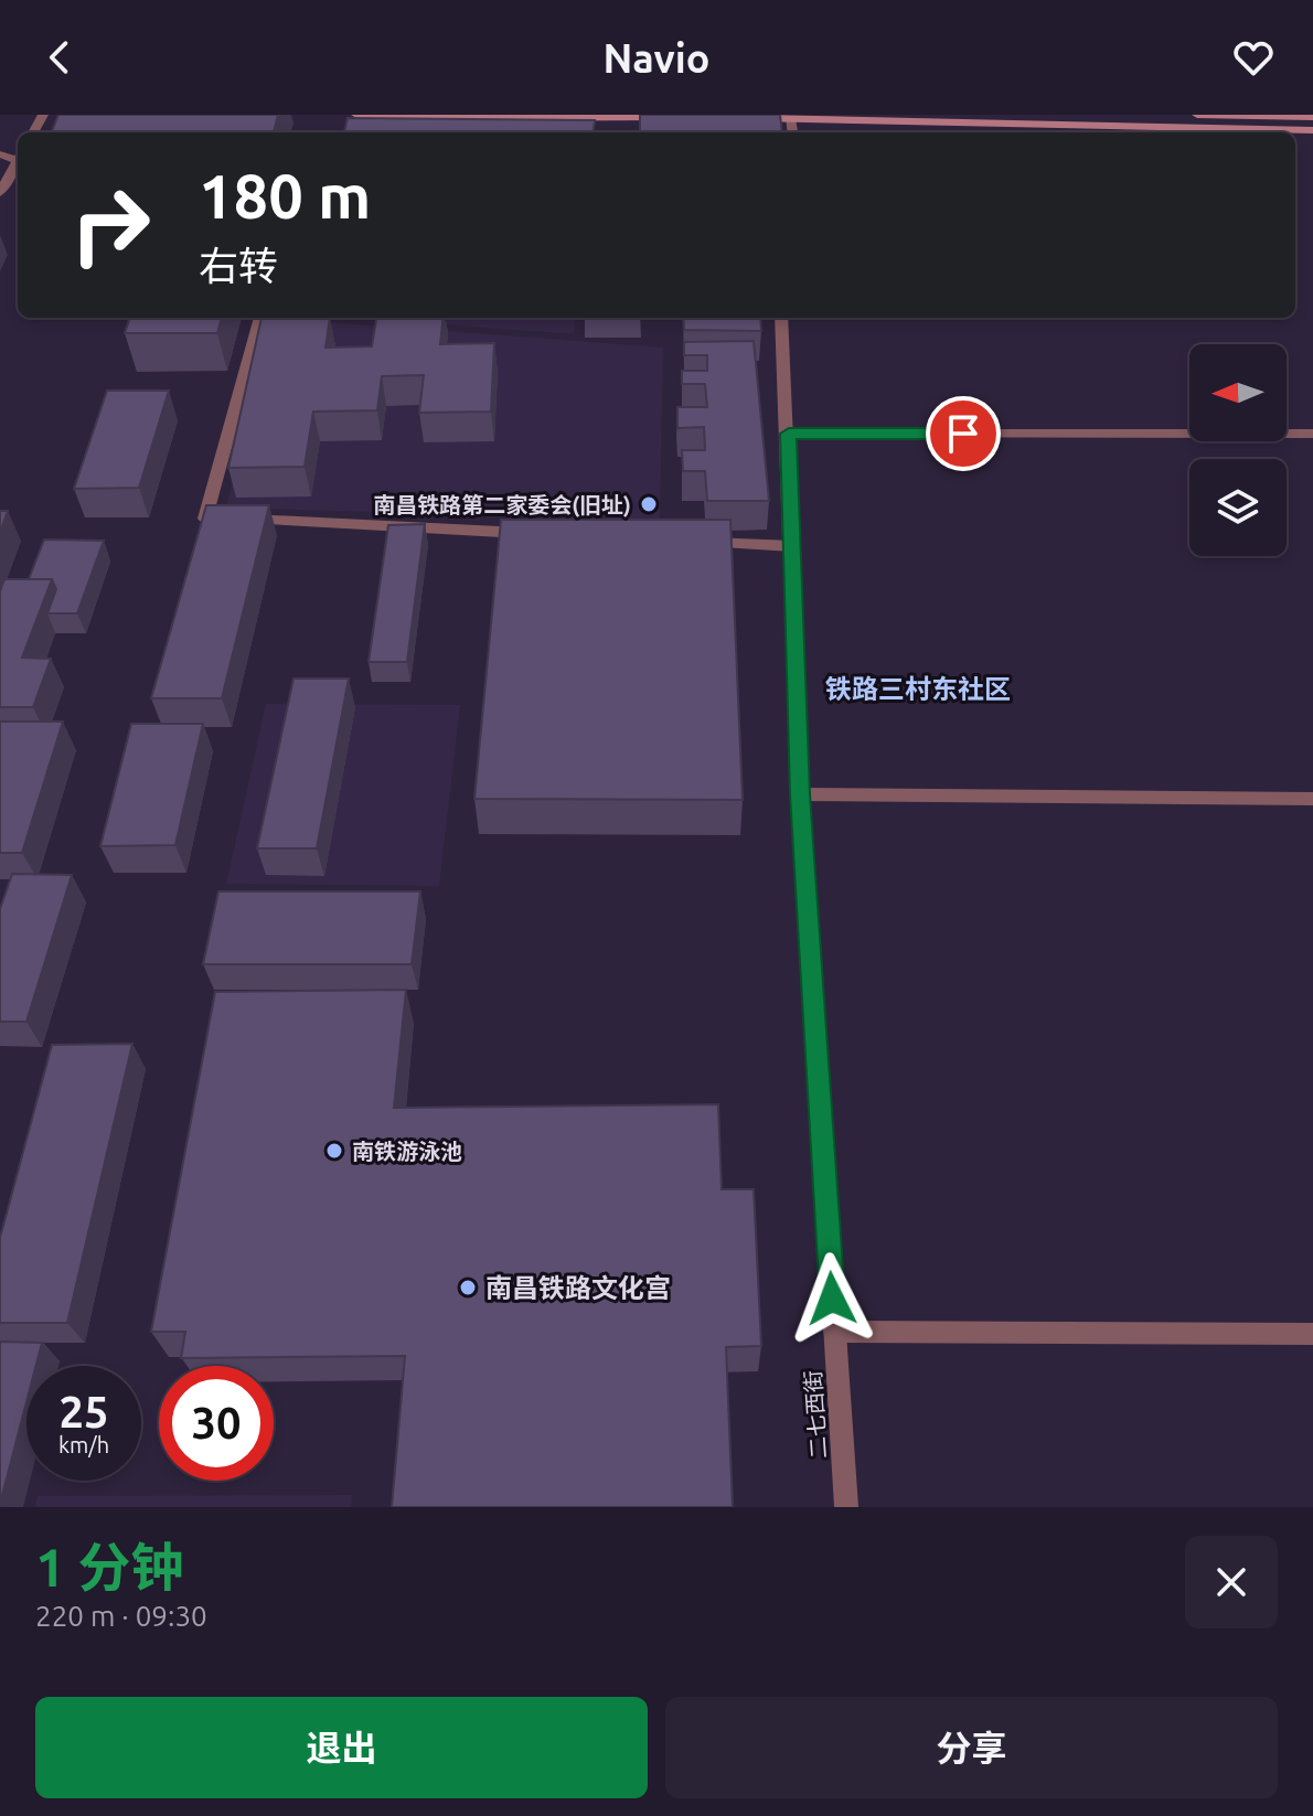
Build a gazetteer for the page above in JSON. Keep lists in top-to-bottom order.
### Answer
{
  "streets": {
    "street": ["二七西街"]
  },
  "districts": ["铁路三村东社区"],
  "places": ["南昌铁路第二家委会(旧址)", "南铁游泳池", "南昌铁路文化宫"],
  "north": "left",
  "page": {
    "header": "Navio",
    "turn": ["180 m", "右转"],
    "speed": "25 km/h",
    "limit": "30",
    "heading": ["1 分钟", "220 m · 09:30"],
    "buttons": ["退出", "分享"]
  }
}
